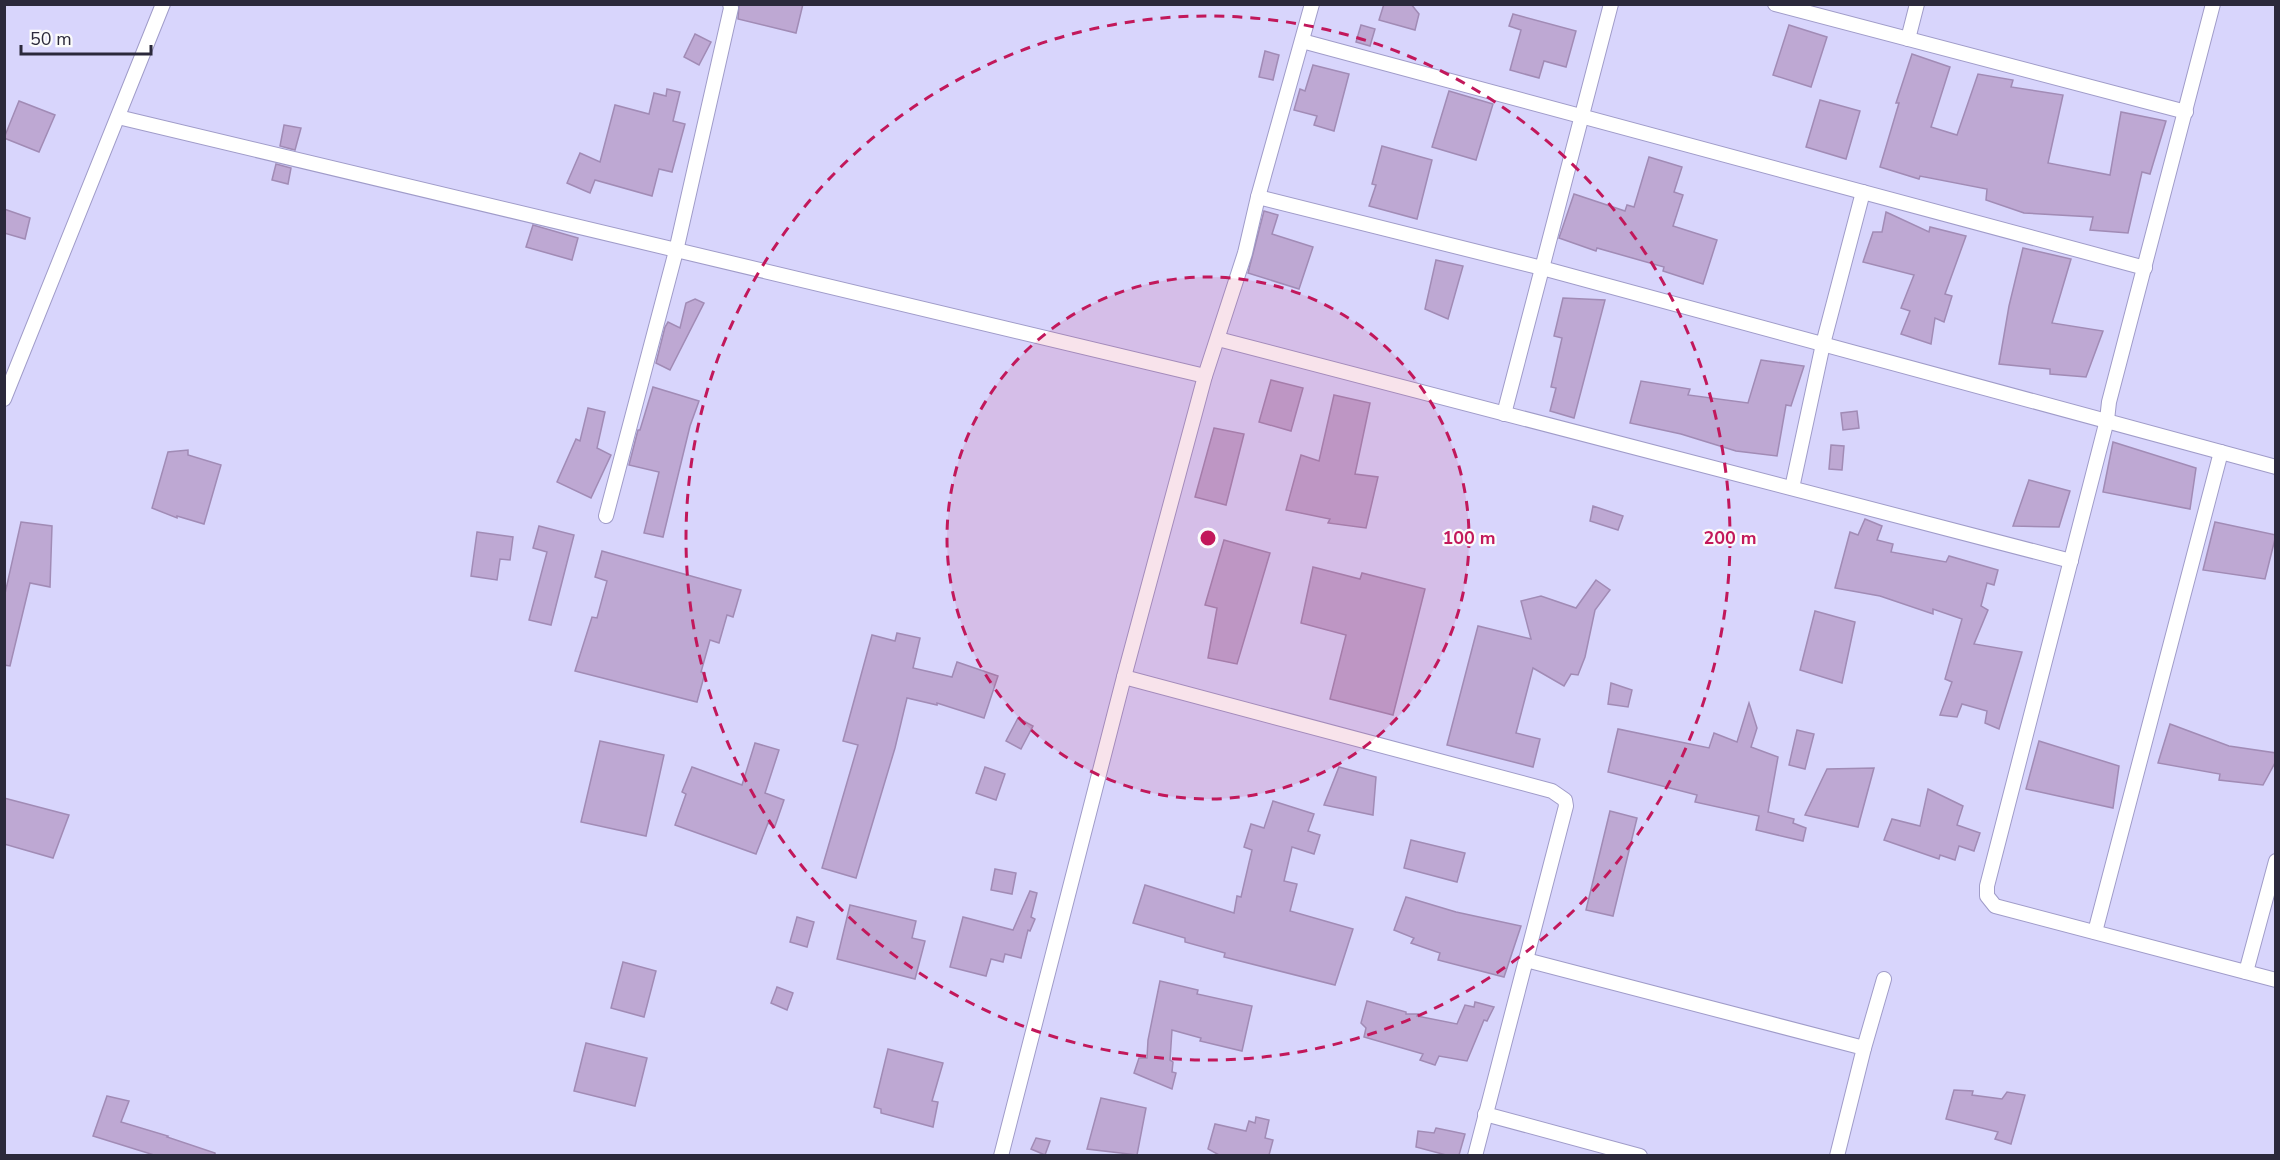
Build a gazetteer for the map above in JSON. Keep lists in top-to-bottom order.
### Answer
{
  "scale_bar": "50 m",
  "rings": ["100 m", "200 m"]
}
